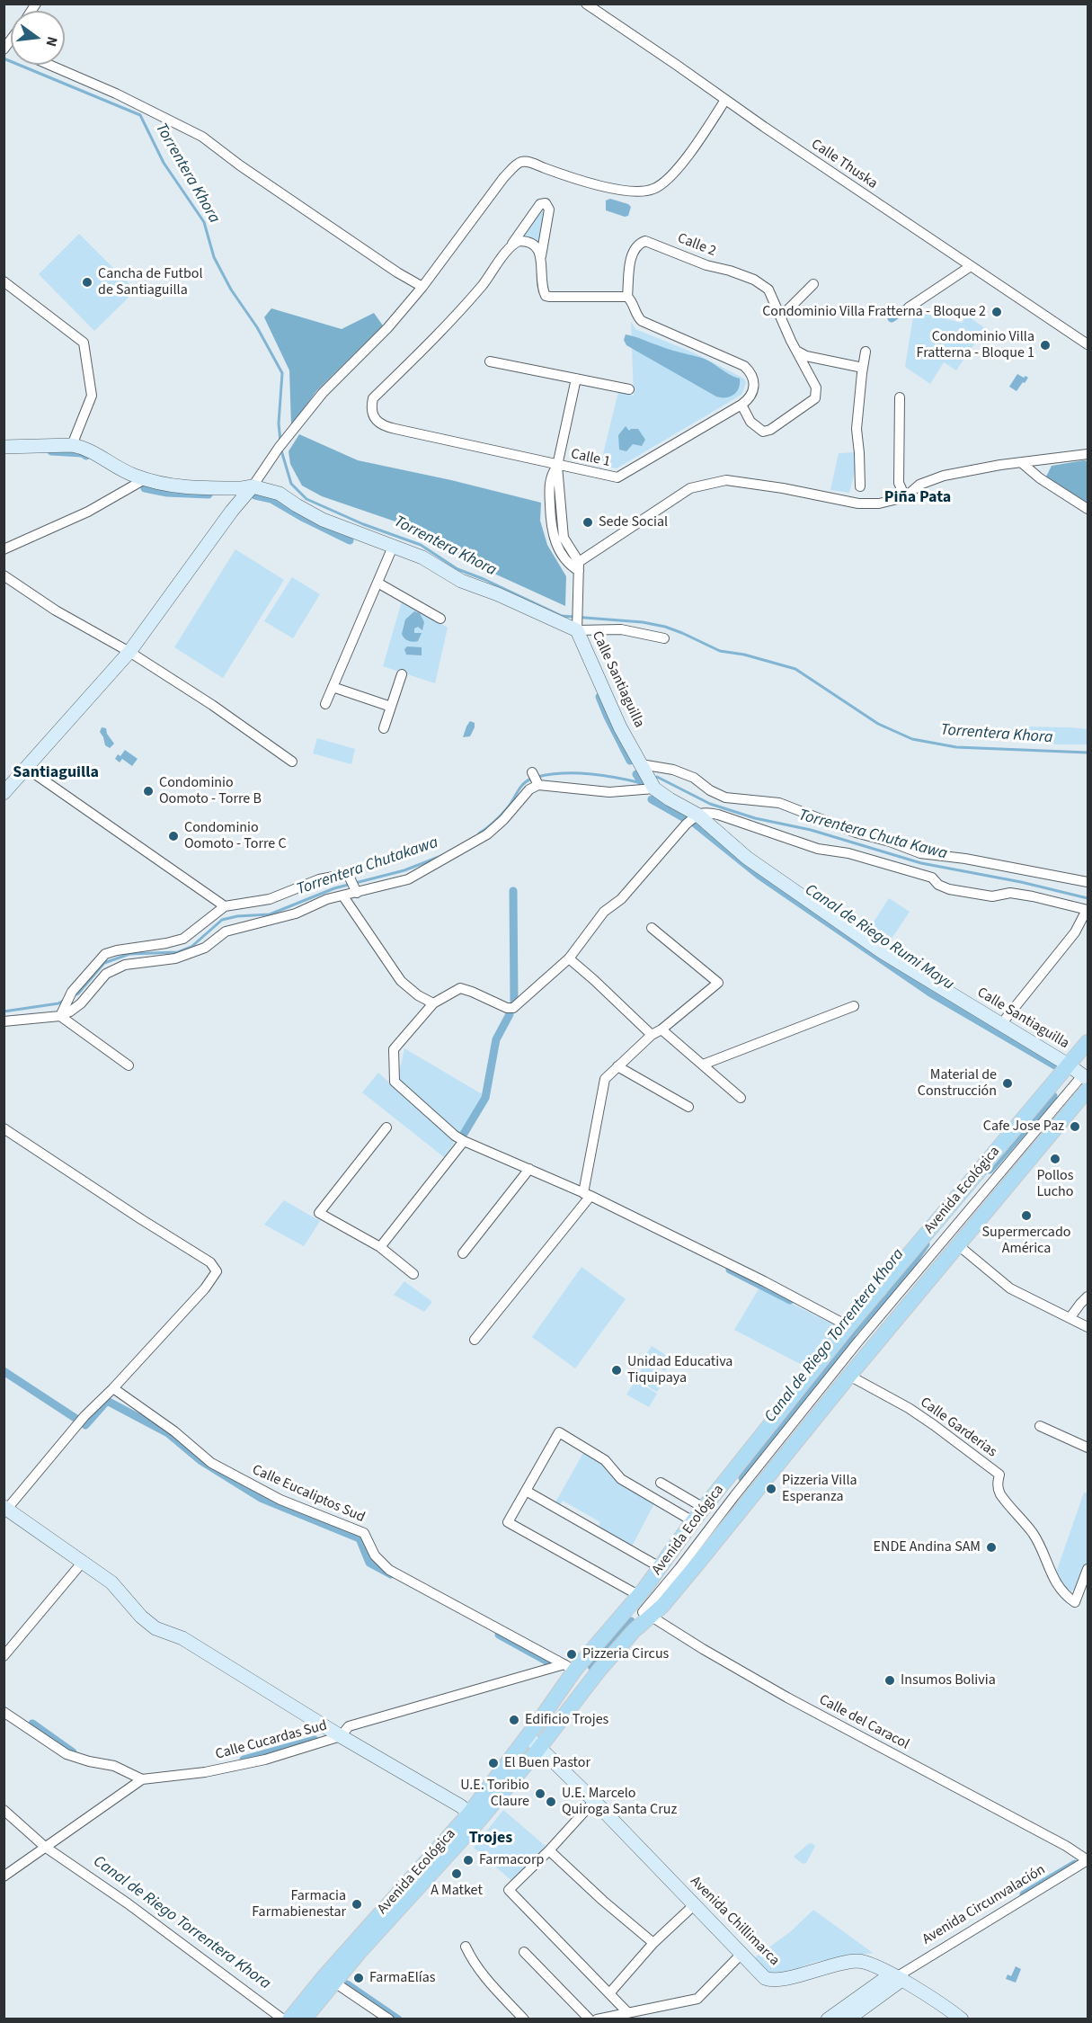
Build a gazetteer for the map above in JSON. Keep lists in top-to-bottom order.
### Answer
{
  "streets": {
    "main road": ["Avenida Ecológica"],
    "street": [
      "Calle Thuska",
      "Calle 2",
      "Calle 1",
      "Calle Santiaguilla",
      "Calle Garderias",
      "Calle Eucaliptos Sud",
      "Calle del Caracol",
      "Calle Cucardas Sud",
      "Avenida Circunvalación",
      "Avenida Chillimarca"
    ]
  },
  "crossings": [
    ["Calle 2", "Calle 1"],
    ["Calle Santiaguilla", "Avenida Ecológica"],
    ["Avenida Ecológica", "Calle Garderias"],
    ["Avenida Ecológica", "Calle Eucaliptos Sud"],
    ["Avenida Ecológica", "Calle del Caracol"],
    ["Avenida Ecológica", "Calle Cucardas Sud"],
    ["Avenida Ecológica", "Avenida Chillimarca"],
    ["Calle Eucaliptos Sud", "Calle Cucardas Sud"],
    ["Calle del Caracol", "Avenida Circunvalación"],
    ["Avenida Circunvalación", "Avenida Chillimarca"]
  ],
  "districts": ["Piña Pata", "Santiaguilla", "Trojes"],
  "water": [
    "Torrentera Khora",
    "Torrentera Chuta Kawa",
    "Torrentera Chutakawa",
    "Canal de Riego Rumi Mayu",
    "Canal de Riego Torrentera Khora"
  ],
  "places": [
    "Cancha de Futbol de Santiaguilla",
    "Condominio Villa Fratterna - Bloque 2",
    "Condominio Villa Fratterna - Bloque 1",
    "Sede Social",
    "Condominio Oomoto - Torre B",
    "Condominio Oomoto - Torre C",
    "Material de Construcción",
    "Cafe Jose Paz",
    "Pollos Lucho",
    "Supermercado América",
    "Unidad Educativa Tiquipaya",
    "Pizzeria Villa Esperanza",
    "ENDE Andina SAM",
    "Pizzeria Circus",
    "Insumos Bolivia",
    "Edificio Trojes",
    "El Buen Pastor",
    "U.E. Toribio Claure",
    "U.E. Marcelo Quiroga Santa Cruz",
    "Farmacorp",
    "A Matket",
    "Farmacia Farmabienestar",
    "FarmaElías"
  ],
  "north": "right"
}
